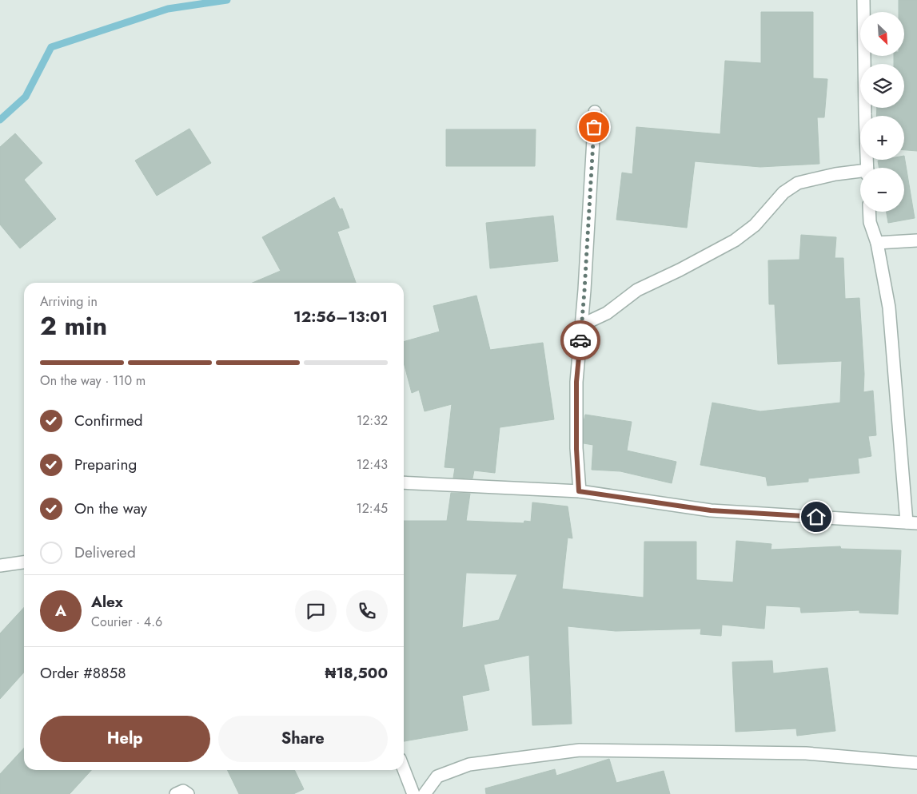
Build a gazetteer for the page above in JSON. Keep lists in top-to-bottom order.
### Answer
{
  "north": "bottom right",
  "page": {
    "map_buttons": ["+", "−"],
    "heading": ["2 min", "Arriving in", "12:56–13:01"],
    "panel": [
      "Alex",
      "Courier · 4.6",
      "Order #8858",
      "₦18,500"
    ],
    "bar": "On the way · 110 m",
    "list": [
      ["Confirmed", "12:32"],
      ["Preparing", "12:43"],
      ["On the way", "12:45"],
      "Delivered"
    ],
    "round": "A",
    "buttons": ["Help", "Share"]
  }
}
